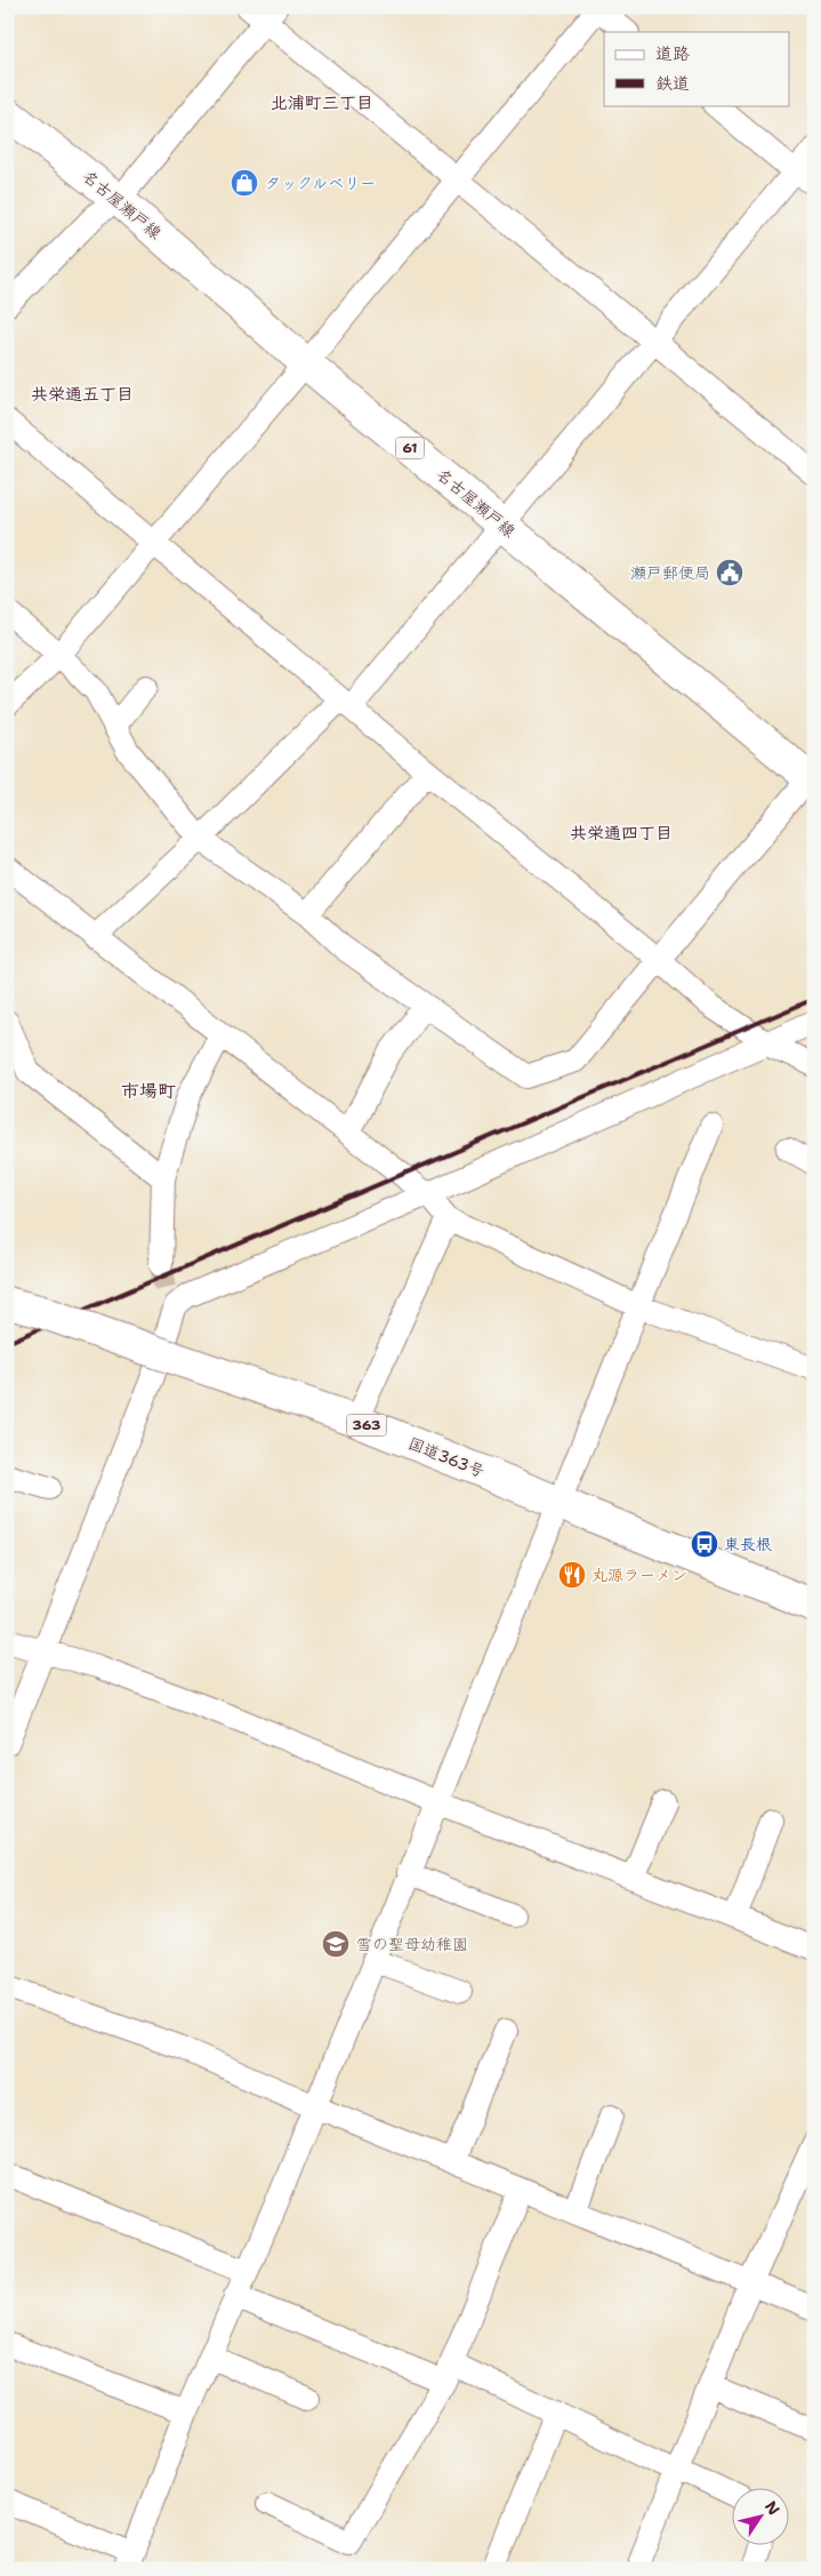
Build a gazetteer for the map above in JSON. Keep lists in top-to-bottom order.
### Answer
{
  "streets": {
    "main road": [
      "名古屋瀬戸線",
      "61",
      "363",
      "国道363号"
    ]
  },
  "districts": [
    "北浦町三丁目",
    "共栄通五丁目",
    "共栄通四丁目",
    "市場町"
  ],
  "places": {
    "shop": ["タックルベリー"],
    "public building": ["瀬戸郵便局"],
    "bus stop": ["東長根"],
    "restaurant": ["丸源ラーメン"],
    "school or university": ["雪の聖母幼稚園"]
  },
  "legend": ["道路", "鉄道"],
  "north": "top right"
}
